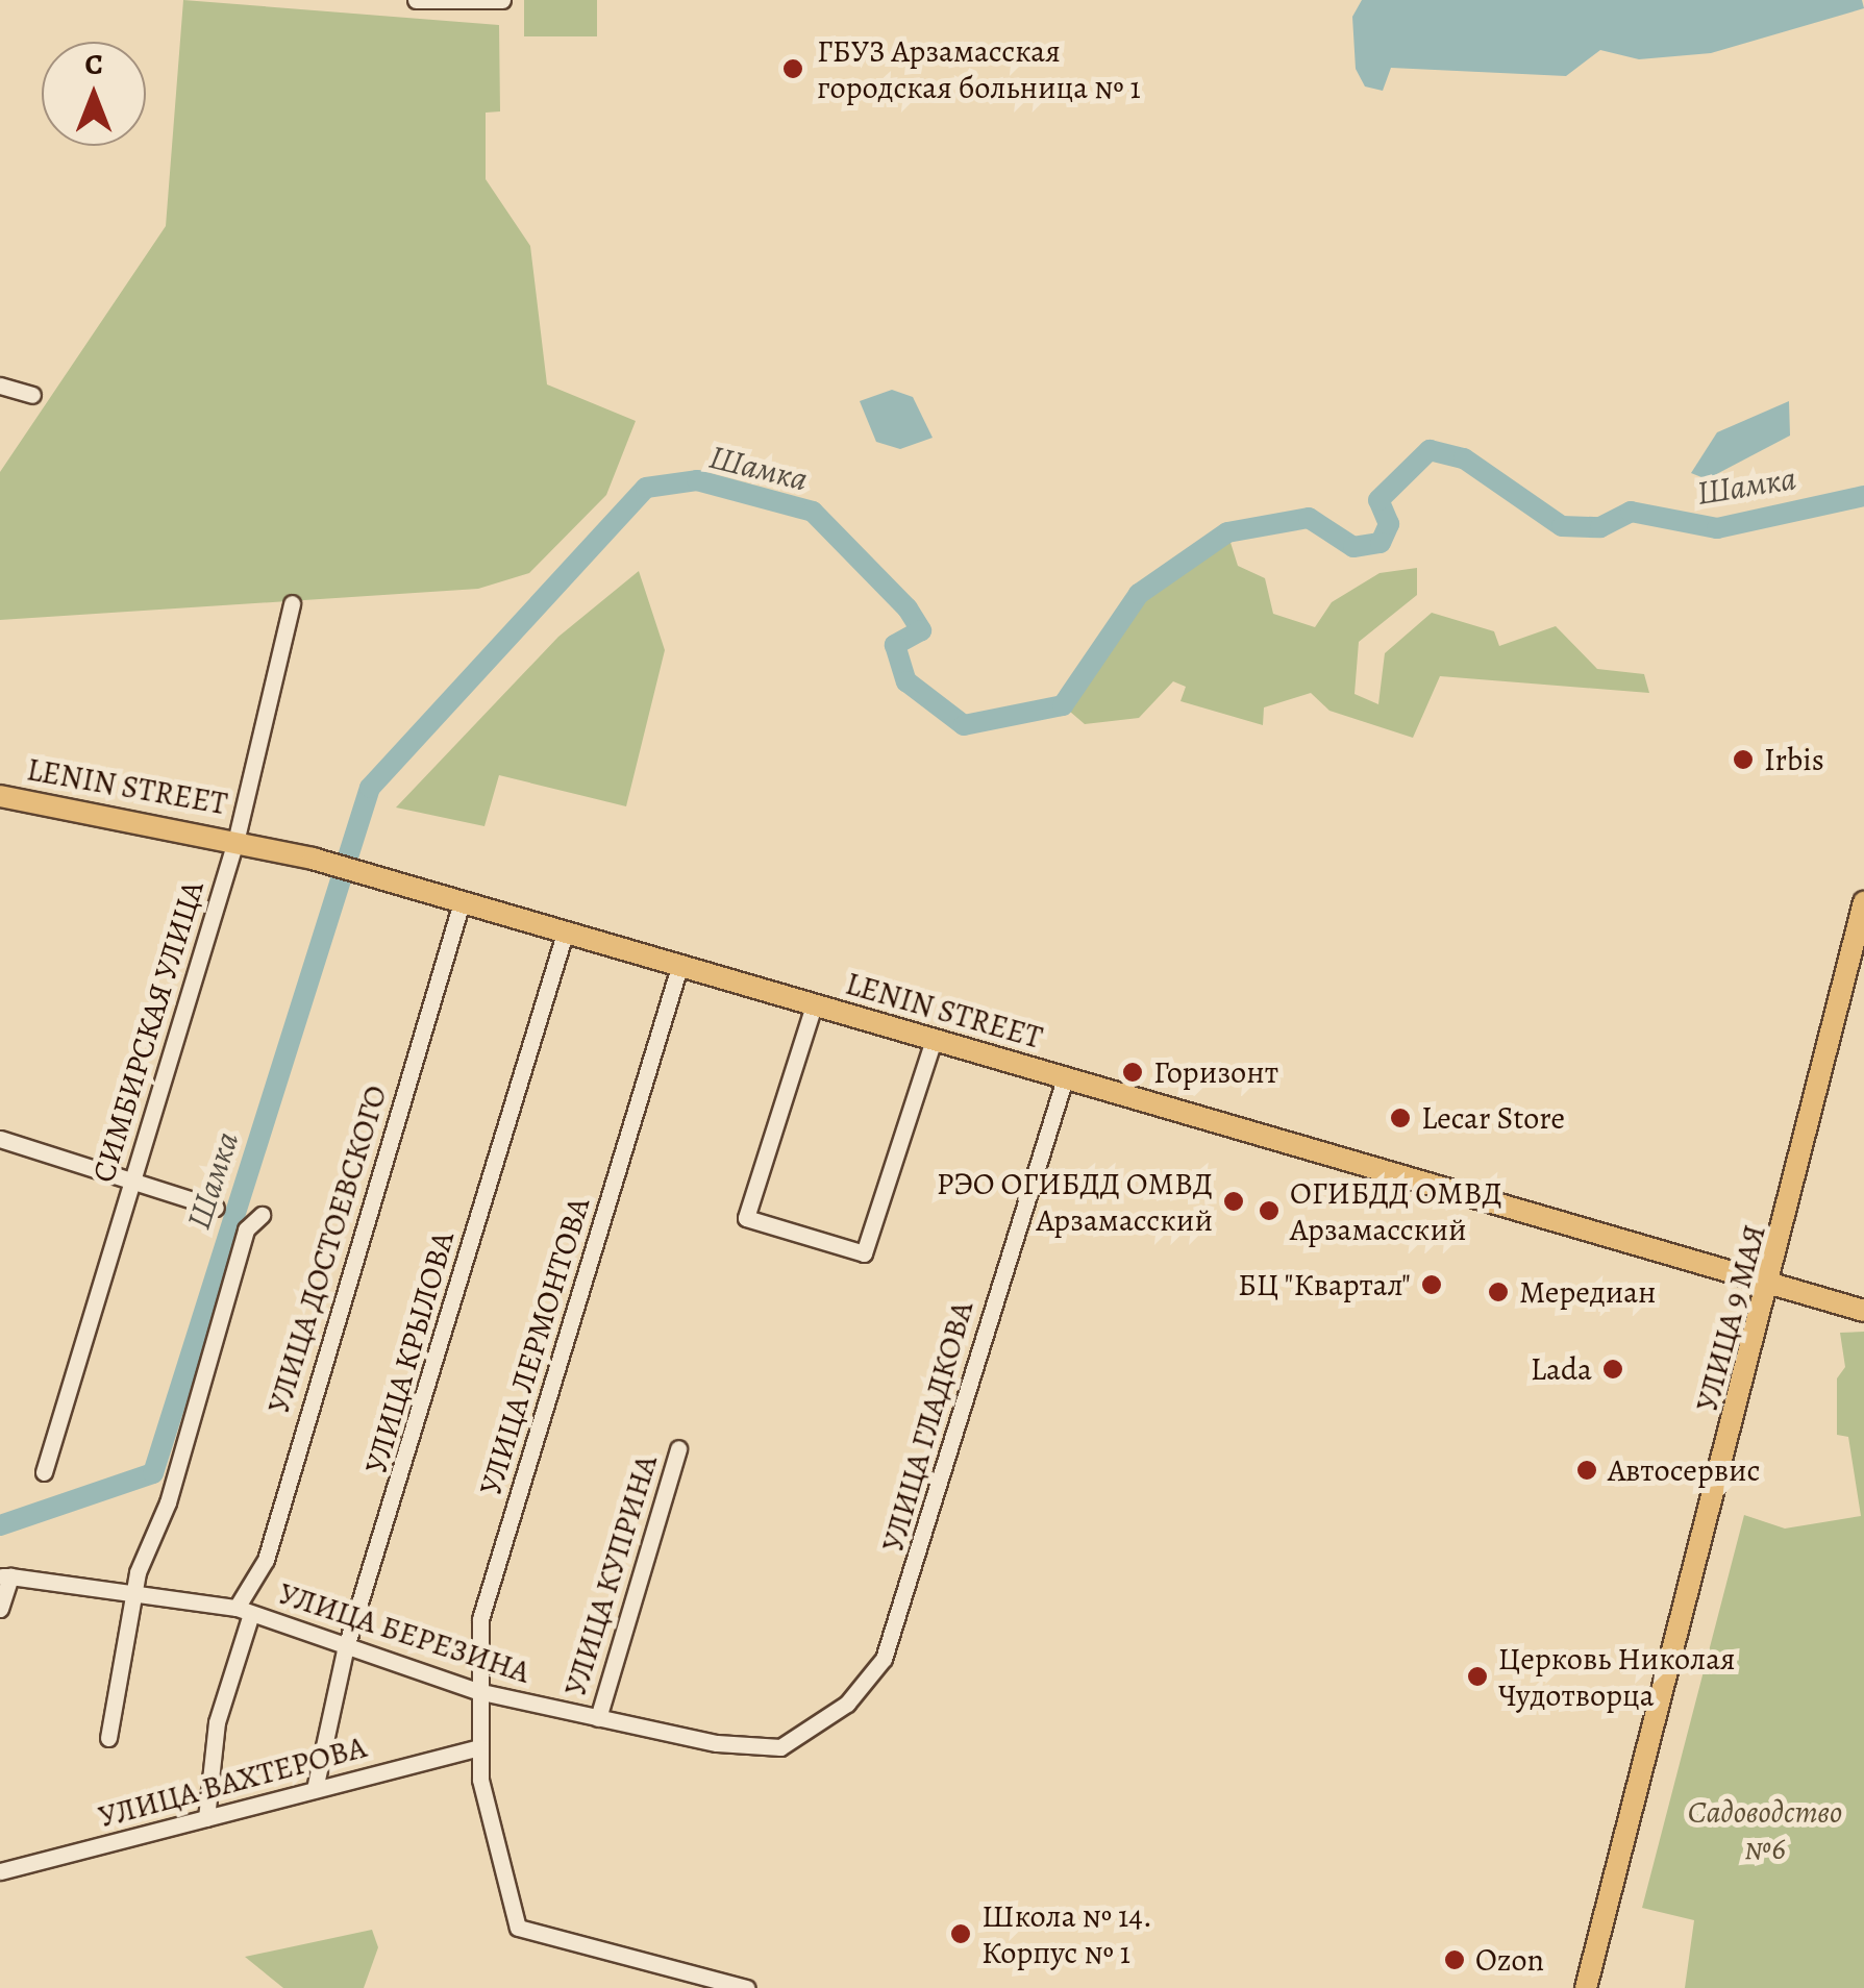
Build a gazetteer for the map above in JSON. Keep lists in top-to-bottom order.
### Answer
{
  "streets": {
    "main road": ["LENIN STREET", "УЛИЦА 9 МАЯ"],
    "street": [
      "СИМБИРСКАЯ УЛИЦА",
      "УЛИЦА ДОСТОЕВСКОГО",
      "УЛИЦА ЛЕРМОНТОВА",
      "УЛИЦА КРЫЛОВА",
      "УЛИЦА ГЛАДКОВА",
      "УЛИЦА КУПРИНА",
      "УЛИЦА БЕРЕЗИНА",
      "УЛИЦА ВАХТЕРОВА"
    ]
  },
  "crossings": [
    ["LENIN STREET", "СИМБИРСКАЯ УЛИЦА"],
    ["LENIN STREET", "УЛИЦА ДОСТОЕВСКОГО"],
    ["LENIN STREET", "УЛИЦА 9 МАЯ"],
    ["LENIN STREET", "УЛИЦА ЛЕРМОНТОВА"],
    ["LENIN STREET", "УЛИЦА КРЫЛОВА"],
    ["LENIN STREET", "УЛИЦА ГЛАДКОВА"],
    ["УЛИЦА ДОСТОЕВСКОГО", "УЛИЦА БЕРЕЗИНА"],
    ["УЛИЦА ДОСТОЕВСКОГО", "УЛИЦА ВАХТЕРОВА"],
    ["УЛИЦА ЛЕРМОНТОВА", "УЛИЦА БЕРЕЗИНА"],
    ["УЛИЦА ЛЕРМОНТОВА", "УЛИЦА ВАХТЕРОВА"],
    ["УЛИЦА КРЫЛОВА", "УЛИЦА БЕРЕЗИНА"],
    ["УЛИЦА КРЫЛОВА", "УЛИЦА ВАХТЕРОВА"],
    ["УЛИЦА ГЛАДКОВА", "УЛИЦА БЕРЕЗИНА"],
    ["УЛИЦА КУПРИНА", "УЛИЦА БЕРЕЗИНА"]
  ],
  "water": ["Шамка"],
  "parks": ["Садоводство №6"],
  "places": [
    "ГБУЗ Арзамасская городская больница № 1",
    "Irbis",
    "Горизонт",
    "Lecar Store",
    "РЭО ОГИБДД ОМВД Арзамасский",
    "ОГИБДД ОМВД Арзамасский",
    "БЦ \"Квартал\"",
    "Мередиан",
    "Lada",
    "Автосервис",
    "Церковь Николая Чудотворца",
    "Школа № 14. Корпус № 1",
    "Ozon"
  ],
  "north": "top"
}
